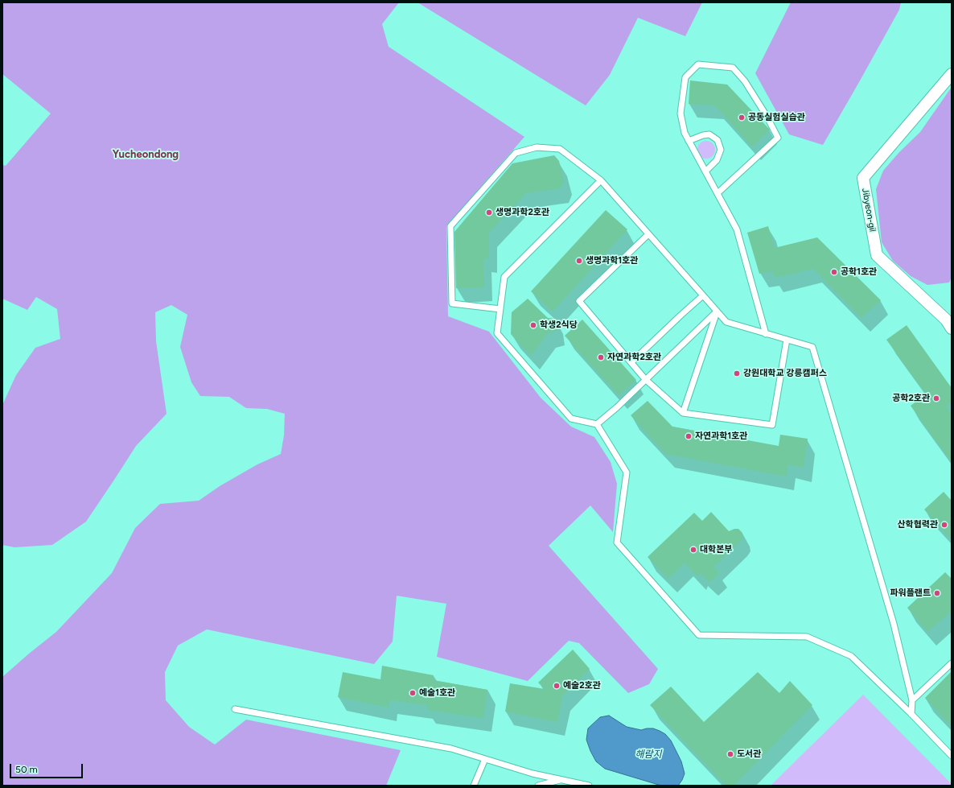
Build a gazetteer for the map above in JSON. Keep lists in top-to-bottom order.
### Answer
{
  "streets": {
    "street": ["Jibyeon-gil"]
  },
  "districts": ["Yucheondong"],
  "water": ["해람지"],
  "places": [
    "공동실험실습관",
    "생명과학2호관",
    "생명과학1호관",
    "공학1호관",
    "학생2식당",
    "자연과학2호관",
    "강원대학교 강릉캠퍼스",
    "공학2호관",
    "자연과학1호관",
    "산학협력관",
    "대학본부",
    "파워플랜트",
    "예술2호관",
    "예술1호관",
    "도서관"
  ],
  "scale_bar": "50 m"
}
